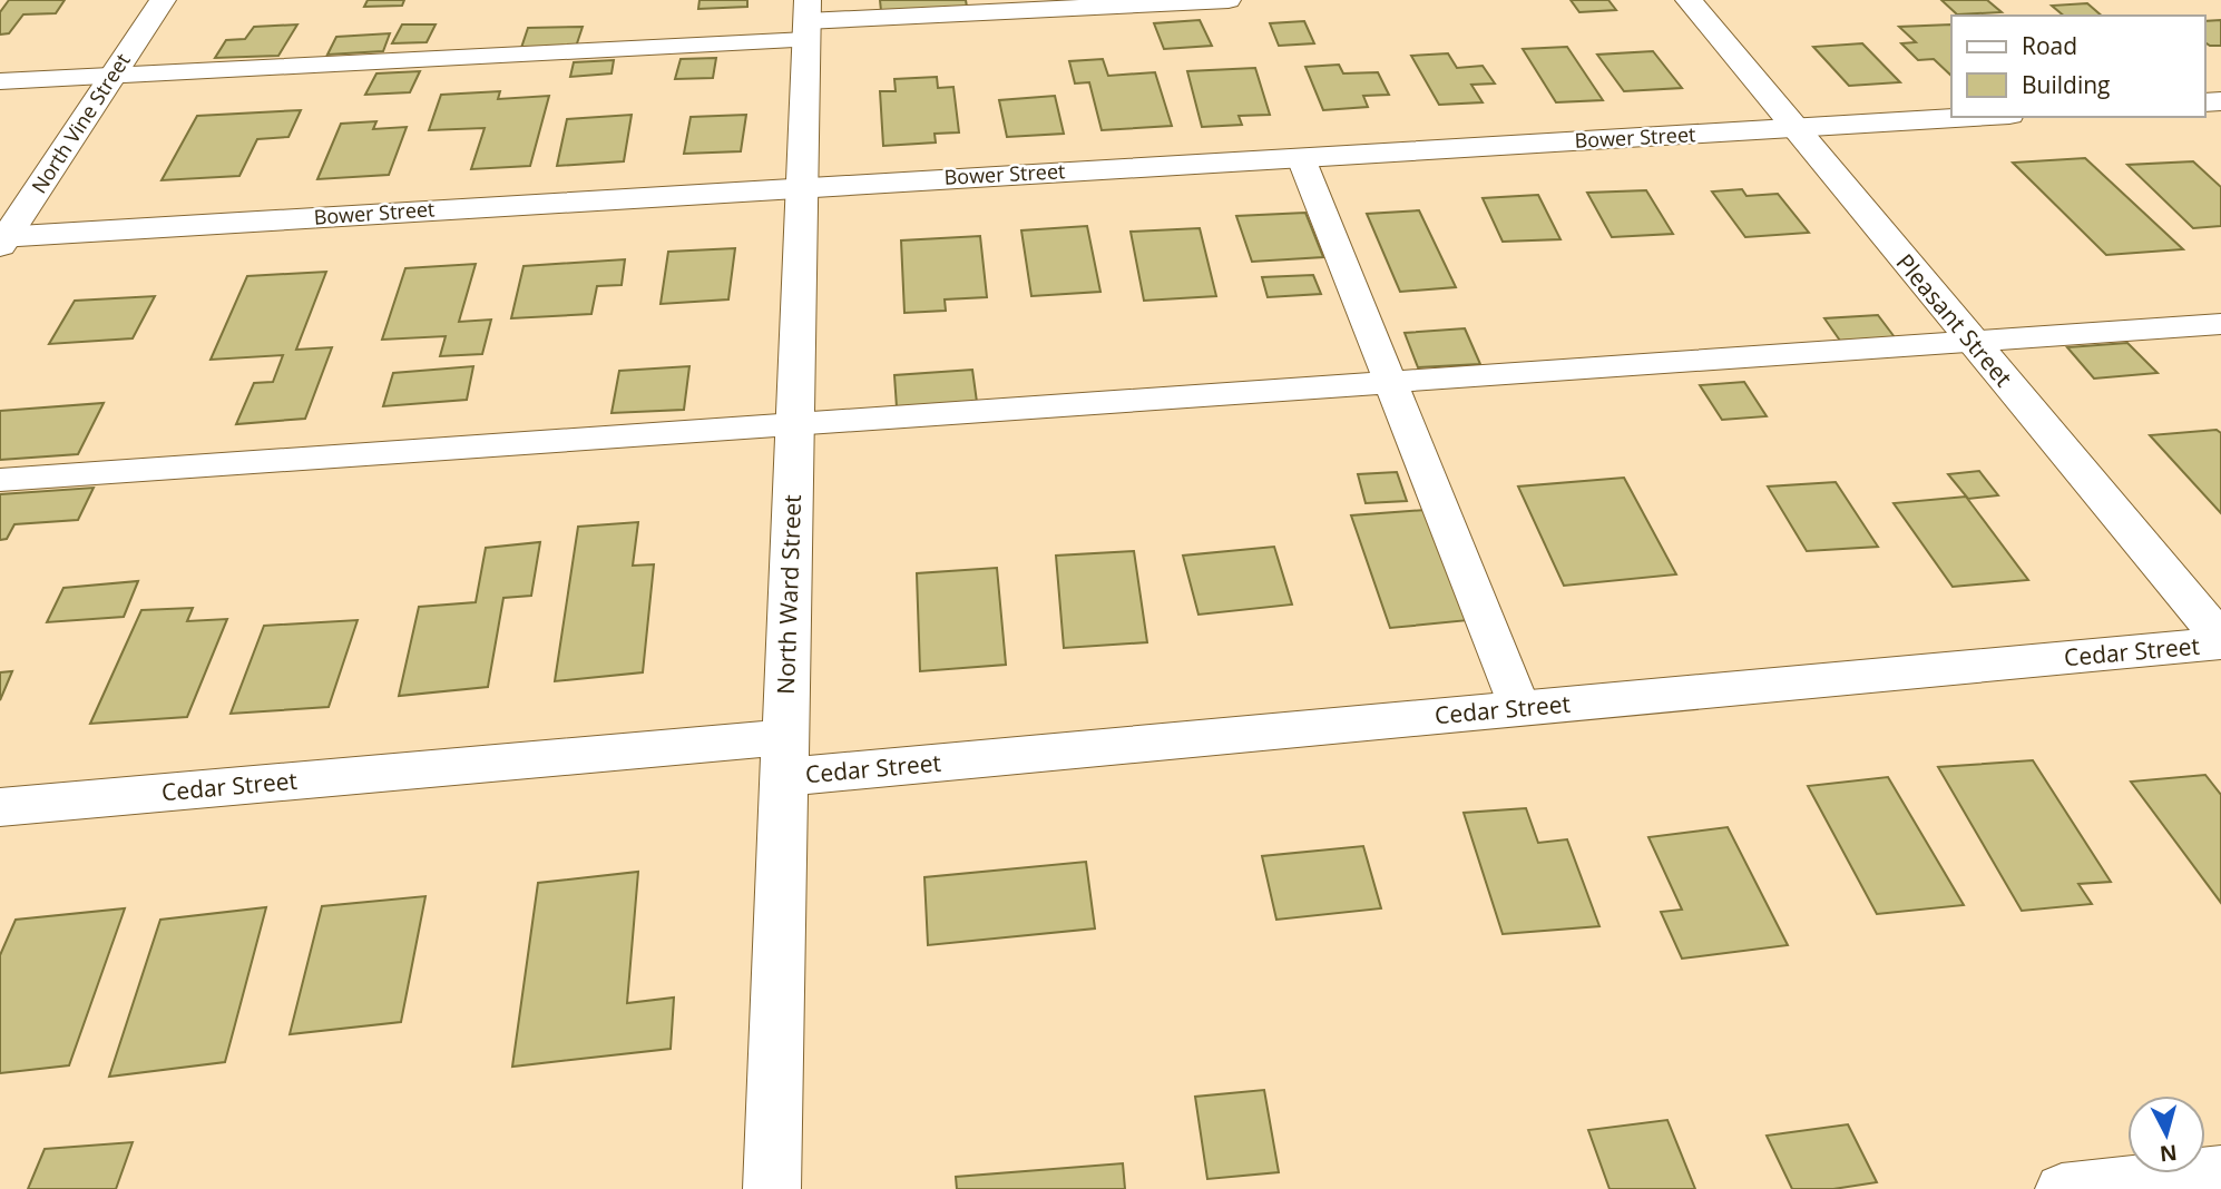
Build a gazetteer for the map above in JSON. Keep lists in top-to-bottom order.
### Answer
{
  "streets": {
    "street": [
      "North Vine Street",
      "Bower Street",
      "Pleasant Street",
      "North Ward Street",
      "Cedar Street"
    ]
  },
  "crossings": [
    ["North Vine Street", "Bower Street"],
    ["Bower Street", "Pleasant Street"],
    ["Bower Street", "North Ward Street"],
    ["Pleasant Street", "Cedar Street"],
    ["North Ward Street", "Cedar Street"]
  ],
  "legend": ["Road", "Building"],
  "north": "bottom"
}
